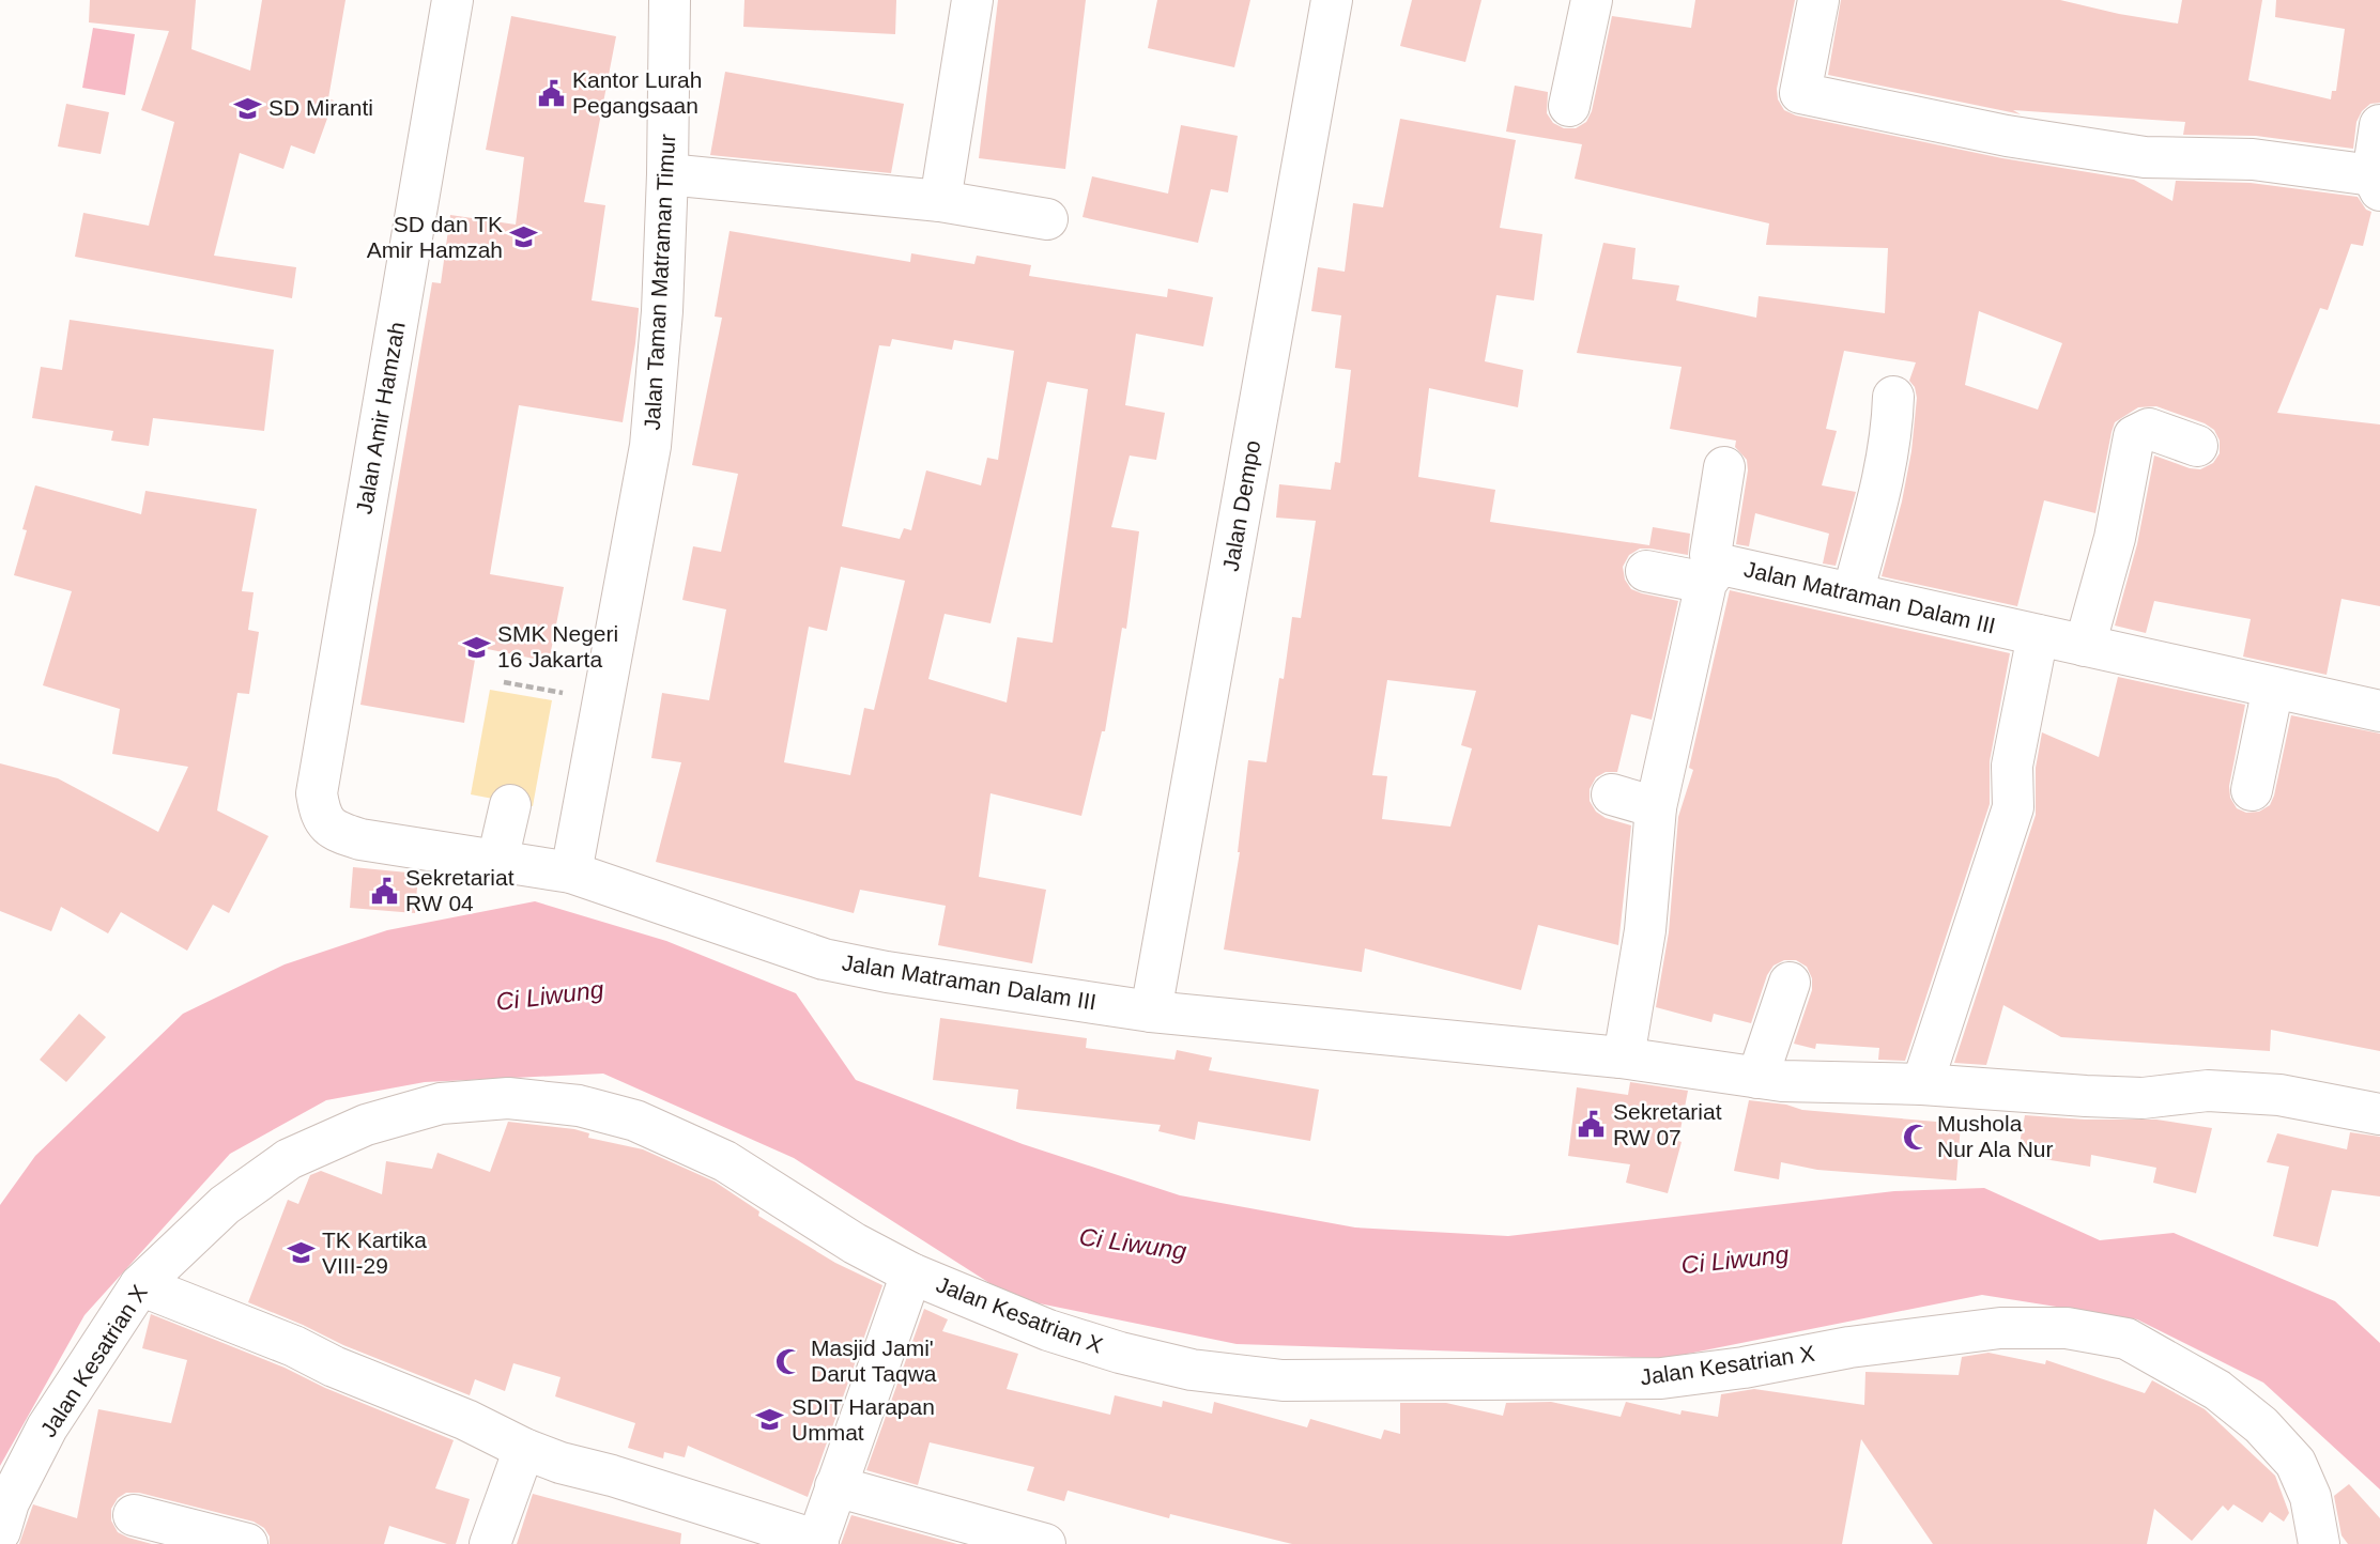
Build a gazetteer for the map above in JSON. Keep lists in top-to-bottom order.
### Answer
{
  "streets": {
    "street": [
      "Jalan Taman Matraman Timur",
      "Jalan Amir Hamzah",
      "Jalan Dempo",
      "Jalan Matraman Dalam III",
      "Jalan Kesatrian X"
    ]
  },
  "crossings": [
    ["Jalan Taman Matraman Timur", "Jalan Matraman Dalam III"],
    ["Jalan Amir Hamzah", "Jalan Matraman Dalam III"],
    ["Jalan Dempo", "Jalan Matraman Dalam III"]
  ],
  "water": ["Ci Liwung"],
  "places": {
    "public building": ["Kantor Lurah Pegangsaan", "Sekretariat RW 04", "Sekretariat RW 07"],
    "school or university": [
      "SD Miranti",
      "SD dan TK Amir Hamzah",
      "SMK Negeri 16 Jakarta",
      "TK Kartika VIII-29",
      "SDIT Harapan Ummat"
    ],
    "mosque": ["Mushola Nur Ala Nur", "Masjid Jami' Darut Taqwa"]
  }
}
